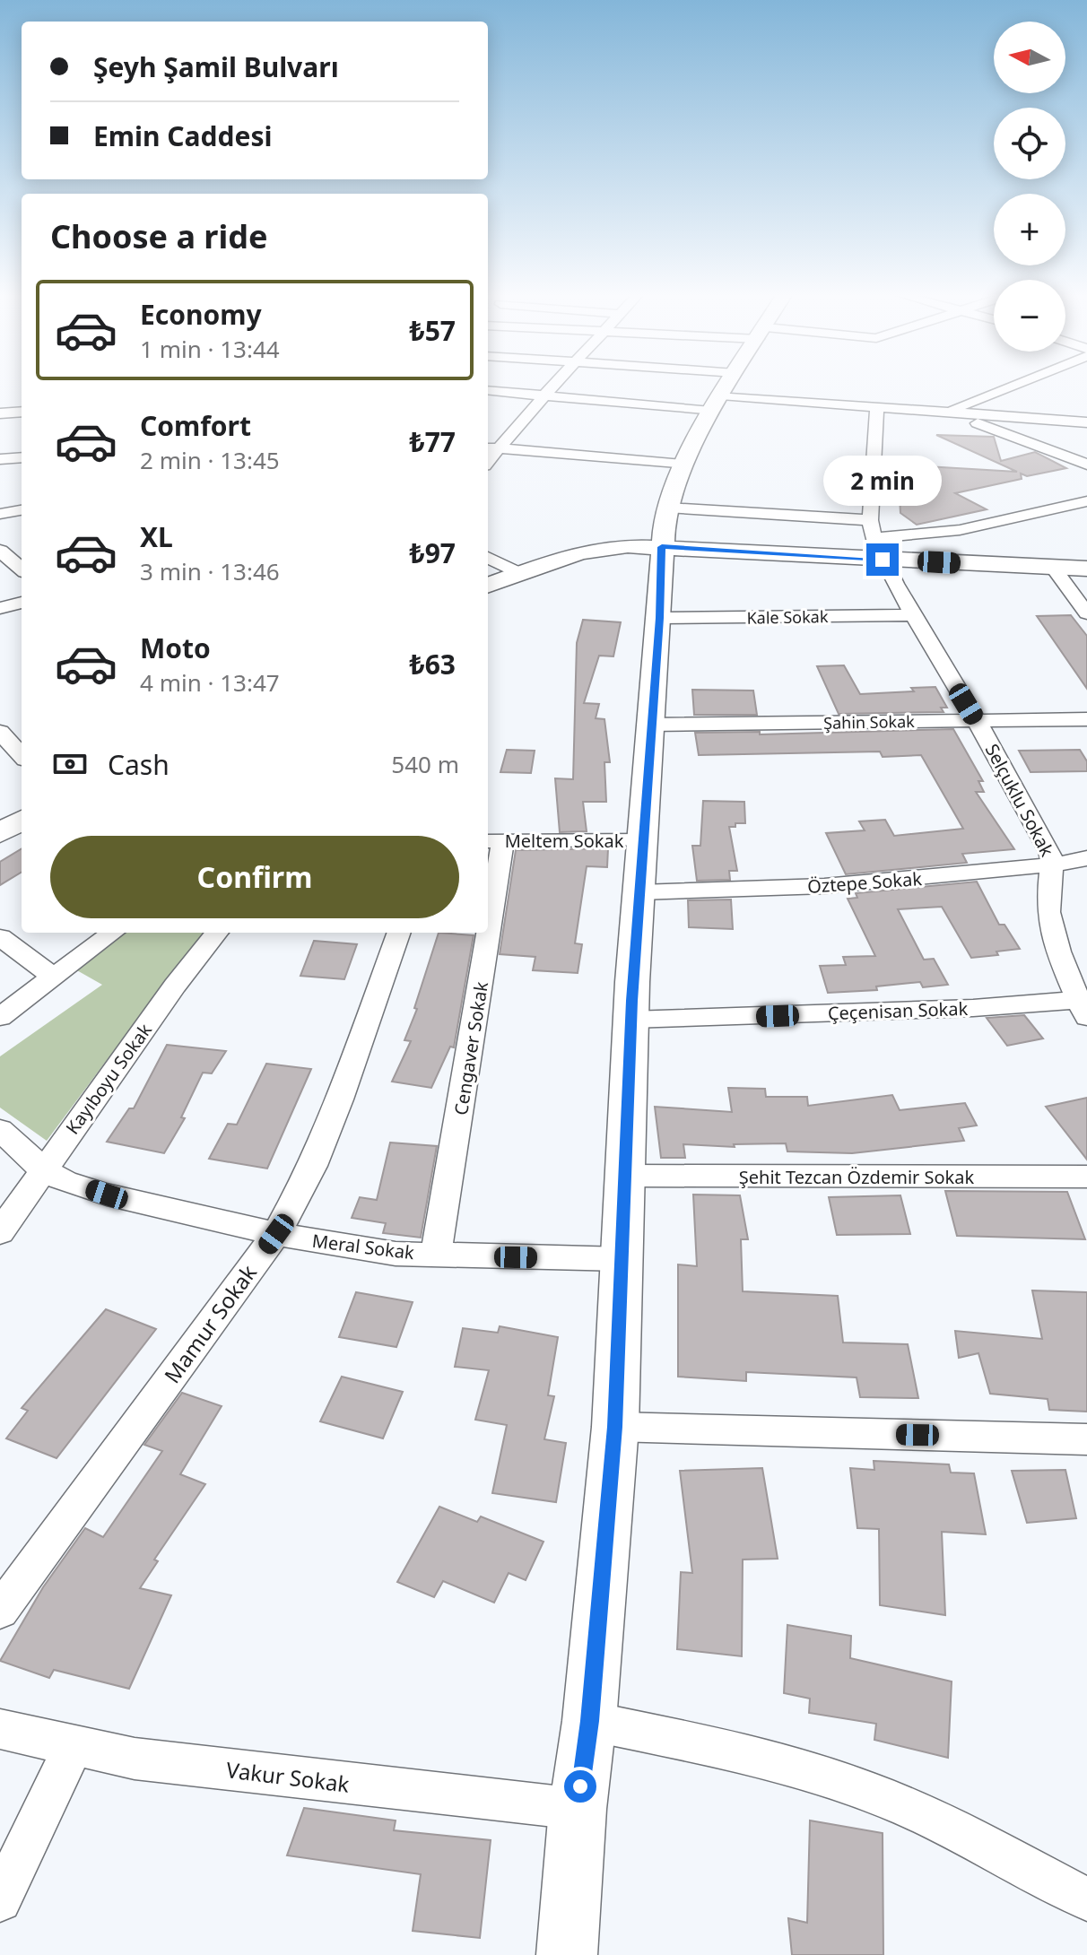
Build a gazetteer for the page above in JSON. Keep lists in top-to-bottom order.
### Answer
{
  "streets": {
    "street": [
      "Kale Sokak",
      "Şahin Sokak",
      "Selçuklu Sokak",
      "Meltem Sokak",
      "Öztepe Sokak",
      "Çeçenisan Sokak",
      "Cengaver Sokak",
      "Kayıboyu Sokak",
      "Şehit Tezcan Özdemir Sokak",
      "Meral Sokak",
      "Mamur Sokak",
      "Vakur Sokak"
    ]
  },
  "crossings": [
    ["Kale Sokak", "Selçuklu Sokak"],
    ["Şahin Sokak", "Selçuklu Sokak"],
    ["Selçuklu Sokak", "Öztepe Sokak"],
    ["Selçuklu Sokak", "Çeçenisan Sokak"],
    ["Meltem Sokak", "Cengaver Sokak"],
    ["Cengaver Sokak", "Meral Sokak"],
    ["Kayıboyu Sokak", "Meral Sokak"],
    ["Meral Sokak", "Mamur Sokak"]
  ],
  "north": "left",
  "page": {
    "map_buttons": ["+", "−"],
    "banner": ["Şeyh Şamil Bulvarı", "Emin Caddesi"],
    "heading": "Choose a ride",
    "list": [
      {
        "name": "Economy",
        "note": "1 min · 13:44",
        "value": "₺57"
      },
      {
        "name": "Comfort",
        "note": "2 min · 13:45",
        "value": "₺77"
      },
      {
        "name": "XL",
        "note": "3 min · 13:46",
        "value": "₺97"
      },
      {
        "name": "Moto",
        "note": "4 min · 13:47",
        "value": "₺63"
      }
    ],
    "bubble": "2 min",
    "pay": ["Cash", "540 m"],
    "buttons": "Confirm"
  }
}
